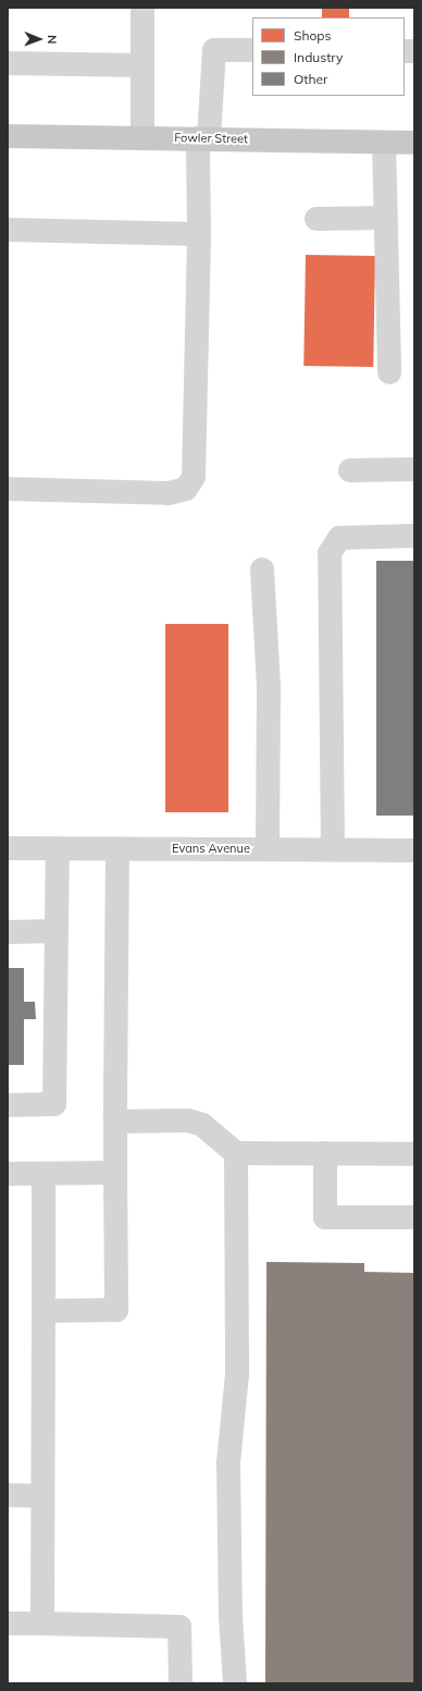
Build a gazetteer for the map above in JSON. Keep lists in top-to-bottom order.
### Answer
{
  "streets": {
    "main road": ["Fowler Street"],
    "street": ["Evans Avenue"]
  },
  "legend": ["Shops", "Industry", "Other"],
  "north": "right"
}
